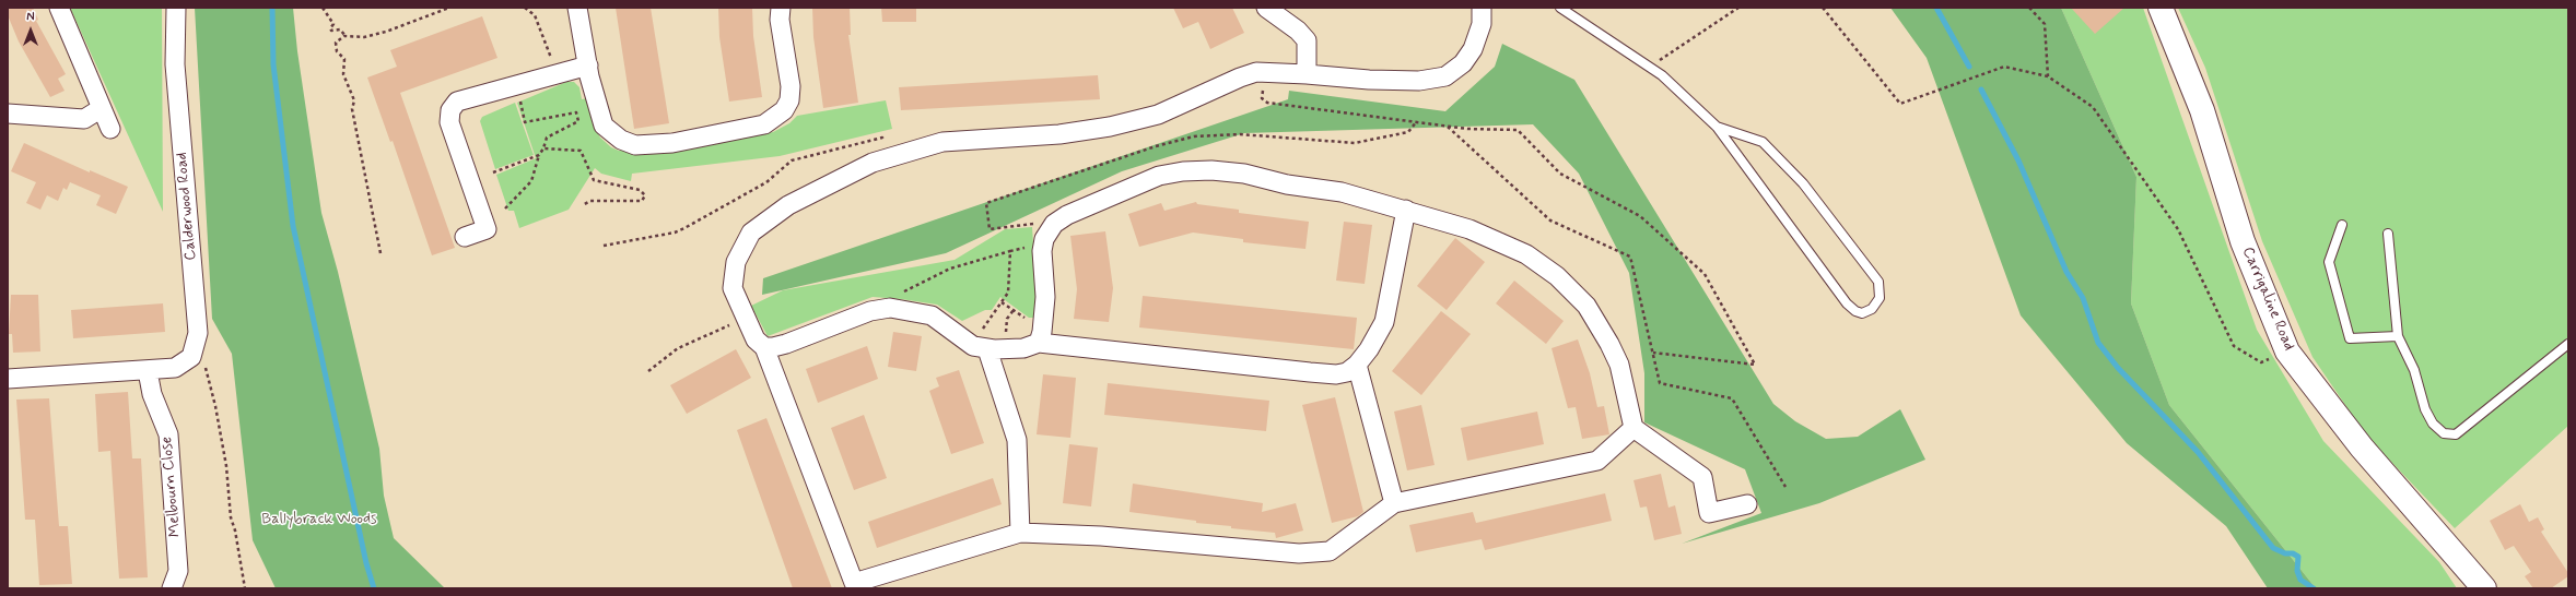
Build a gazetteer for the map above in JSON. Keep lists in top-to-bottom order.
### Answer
{
  "streets": {
    "main road": ["Carrigaline Road"],
    "street": ["Calderwood Road", "Melbourn Close"]
  },
  "crossings": [
    ["Calderwood Road", "Melbourn Close"]
  ],
  "parks": ["Ballybrack Woods"],
  "north": "top"
}
